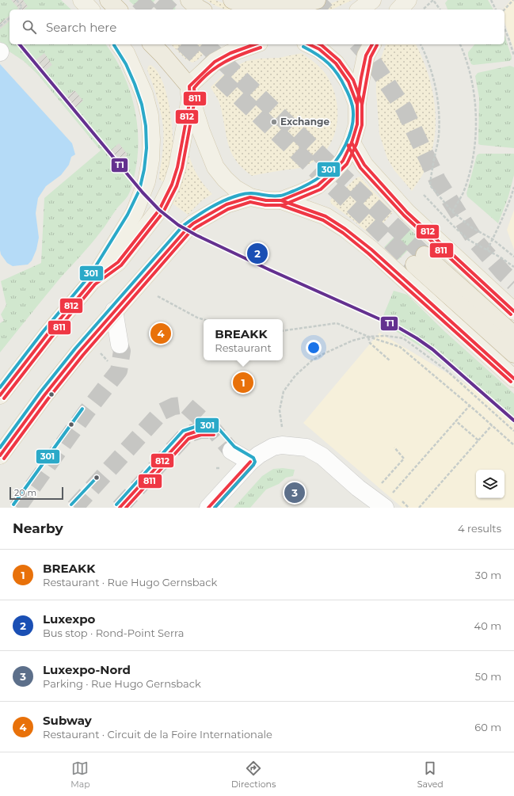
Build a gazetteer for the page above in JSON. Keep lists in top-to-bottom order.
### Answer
{
  "places": ["Exchange"],
  "lines": [
    "transit line T1",
    "transit line 812",
    "transit line 811",
    "transit line 301"
  ],
  "scale_bar": "20 m",
  "page": {
    "search": "Search here",
    "pins": [
      "2",
      "4",
      "1",
      "3"
    ],
    "popup": ["BREAKK", "Restaurant"],
    "scale": "20 m",
    "heading": ["Nearby", "4 results"],
    "list": [
      {
        "mark": "1",
        "name": "BREAKK",
        "note": "Restaurant · Rue Hugo Gernsback",
        "value": "30 m"
      },
      {
        "mark": "2",
        "name": "Luxexpo",
        "note": "Bus stop · Rond-Point Serra",
        "value": "40 m"
      },
      {
        "mark": "3",
        "name": "Luxexpo-Nord",
        "note": "Parking · Rue Hugo Gernsback",
        "value": "50 m"
      },
      {
        "mark": "4",
        "name": "Subway",
        "note": "Restaurant · Circuit de la Foire Internationale",
        "value": "60 m"
      }
    ],
    "nav": ["Map", "Directions", "Saved"]
  }
}
